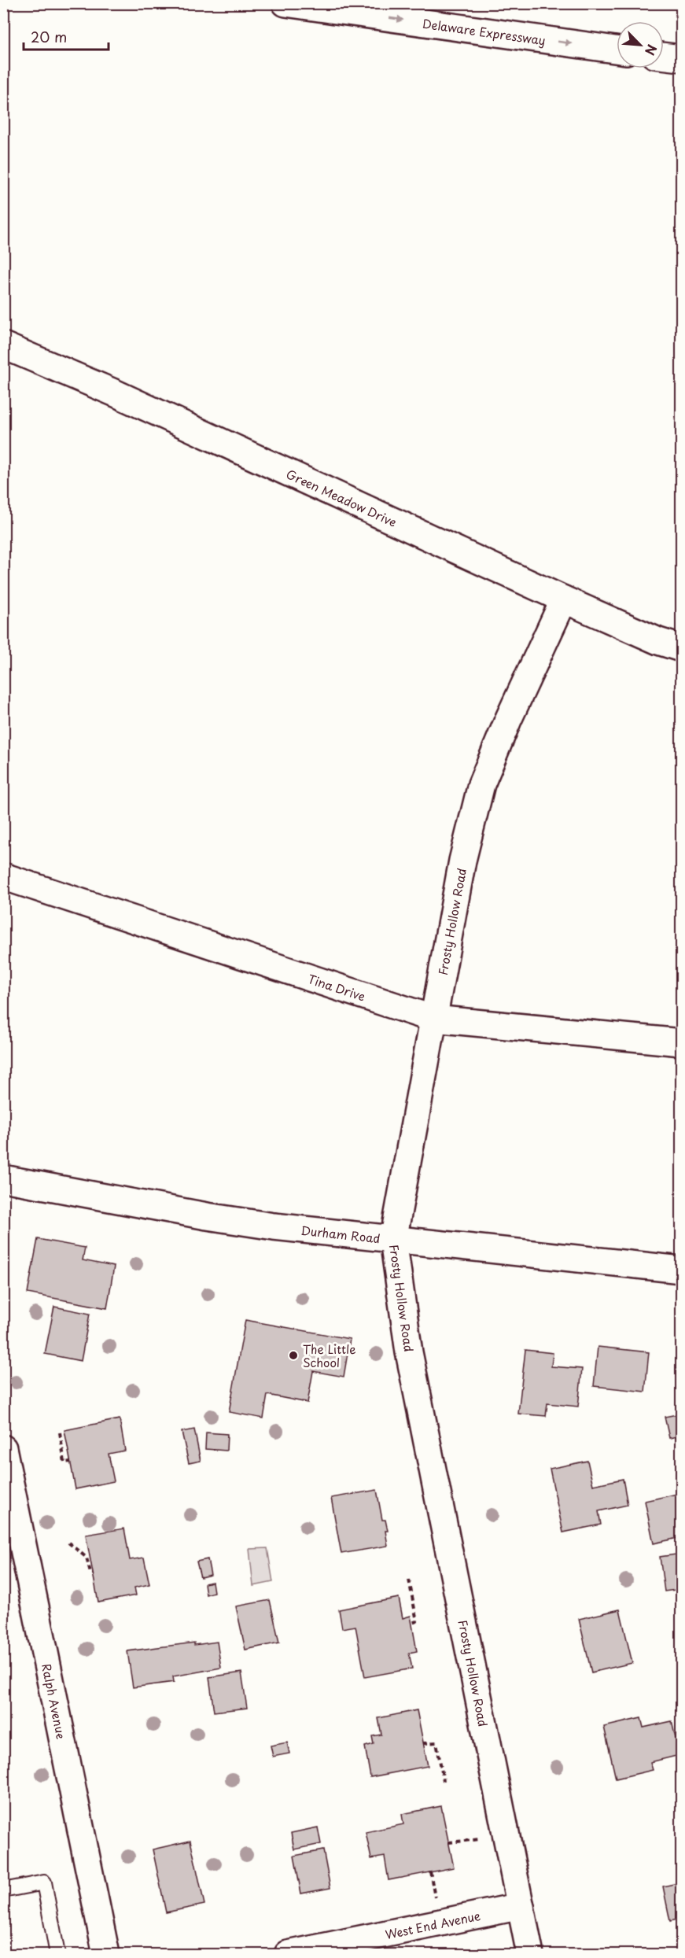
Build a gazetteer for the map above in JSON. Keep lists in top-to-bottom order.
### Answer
{
  "streets": {
    "main road": [
      "Delaware Expressway",
      "Green Meadow Drive",
      "Frosty Hollow Road",
      "Tina Drive",
      "Durham Road",
      "Ralph Avenue",
      "West End Avenue"
    ]
  },
  "crossings": [
    ["Green Meadow Drive", "Frosty Hollow Road"],
    ["Frosty Hollow Road", "Tina Drive"],
    ["Frosty Hollow Road", "Durham Road"],
    ["Frosty Hollow Road", "West End Avenue"]
  ],
  "one_way": ["Delaware Expressway"],
  "places": ["The Little School"],
  "scale_bar": "20 m",
  "north": "bottom right"
}
